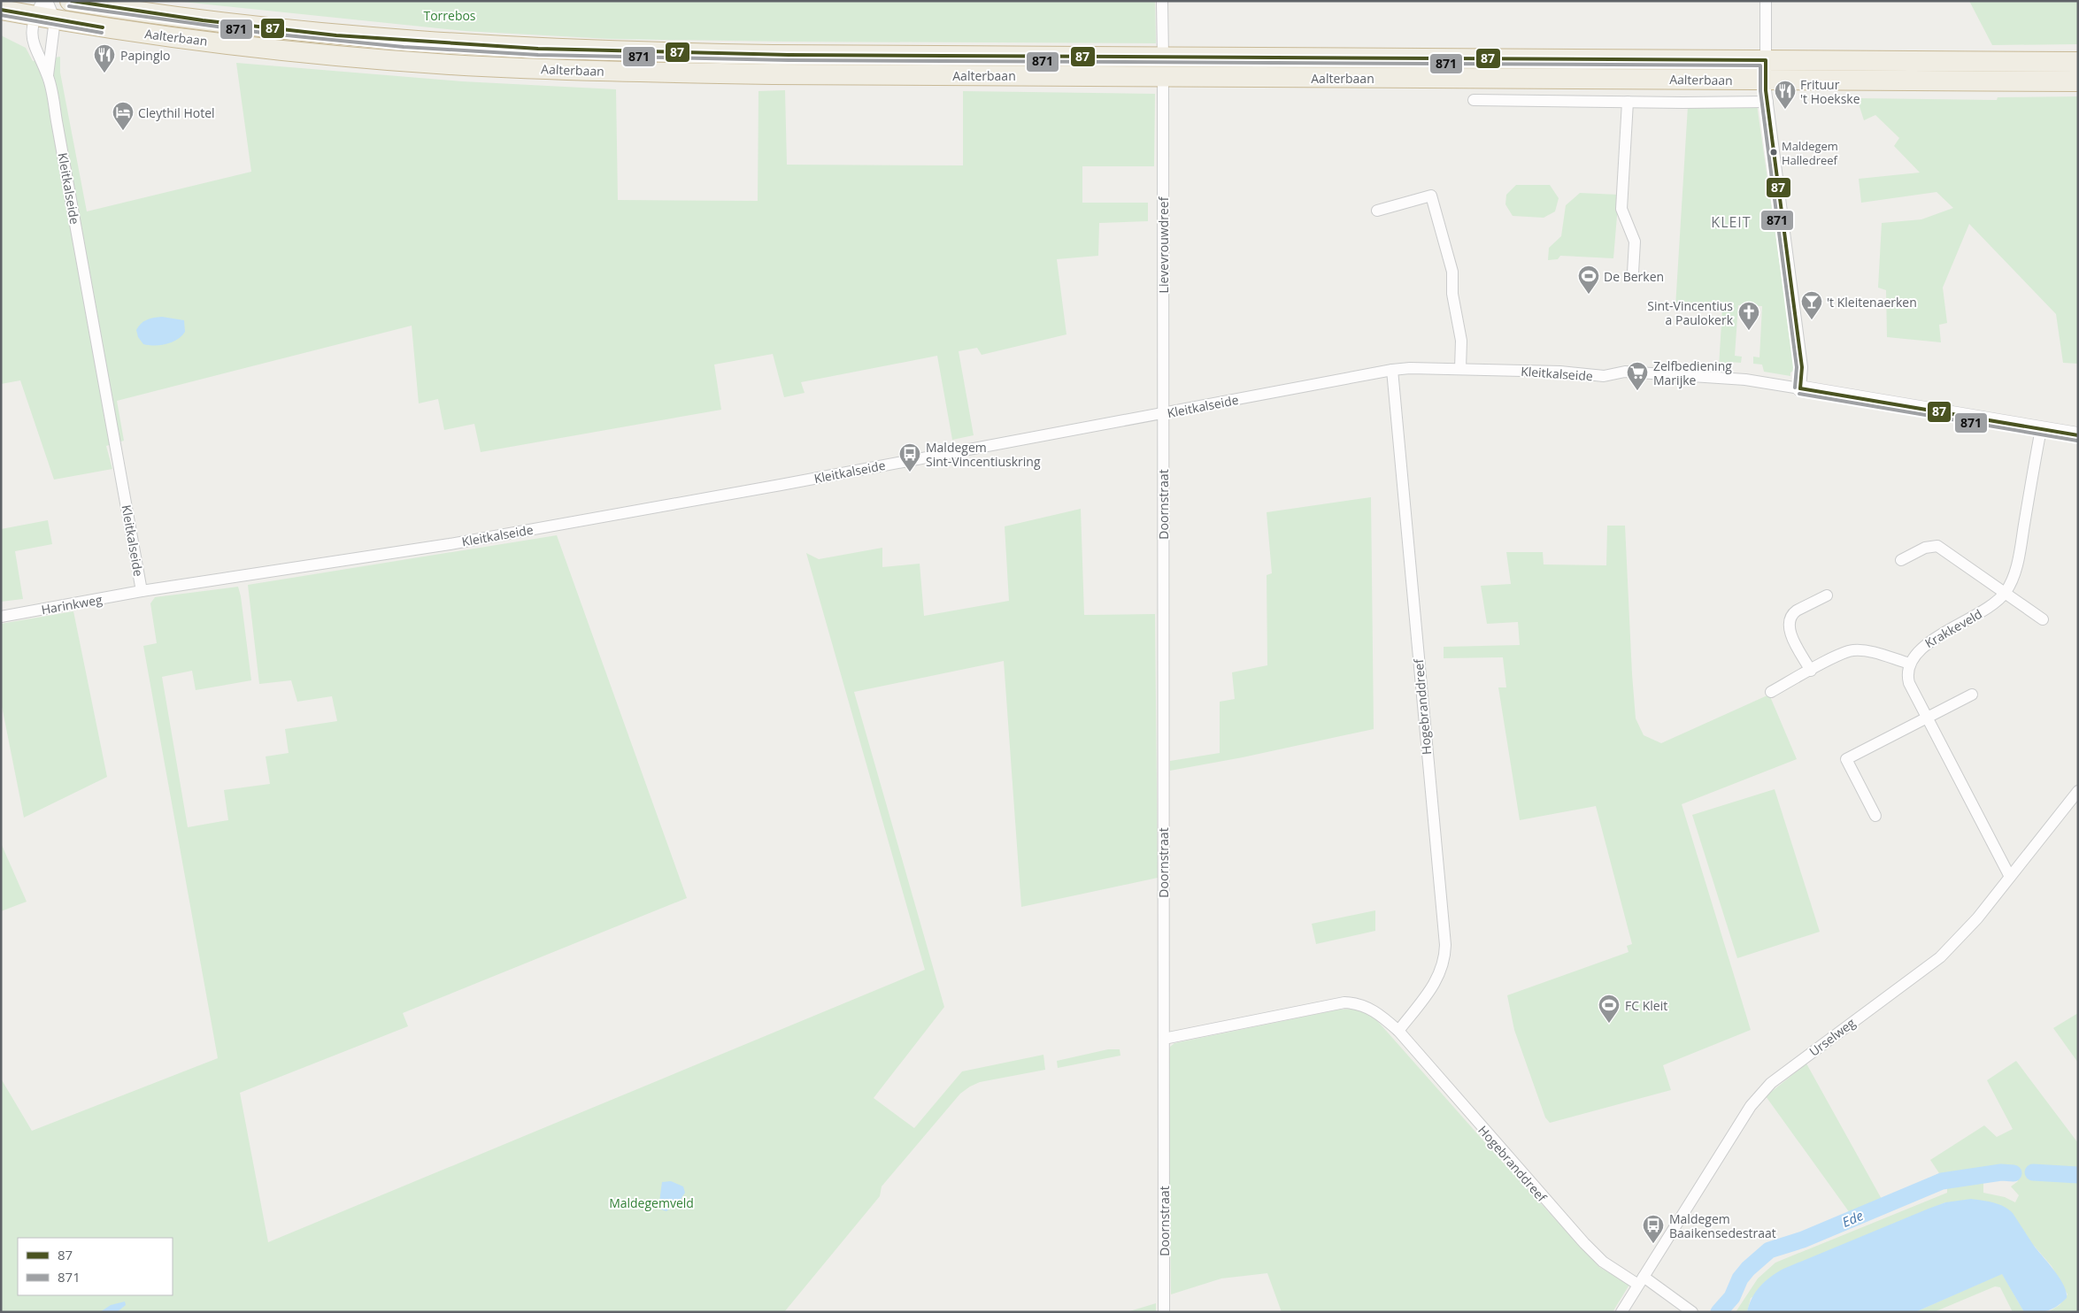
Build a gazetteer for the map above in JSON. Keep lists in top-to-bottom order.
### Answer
{
  "streets": {
    "highway": ["Aalterbaan"],
    "street": [
      "Kleitkalseide",
      "Lievevrouwdreef",
      "Doornstraat",
      "Harinkweg",
      "Krakkeveld",
      "Hogebranddreef",
      "Urselweg"
    ]
  },
  "crossings": [
    ["Aalterbaan", "Kleitkalseide"],
    ["Aalterbaan", "Lievevrouwdreef"],
    ["Kleitkalseide", "Lievevrouwdreef"],
    ["Kleitkalseide", "Doornstraat"],
    ["Kleitkalseide", "Harinkweg"],
    ["Kleitkalseide", "Krakkeveld"],
    ["Kleitkalseide", "Hogebranddreef"],
    ["Lievevrouwdreef", "Doornstraat"],
    ["Doornstraat", "Hogebranddreef"],
    ["Hogebranddreef", "Urselweg"]
  ],
  "districts": ["KLEIT"],
  "water": ["Ede"],
  "parks": ["Torrebos", "Maldegemveld"],
  "places": {
    "restaurant": ["Papinglo", "Frituur 't Hoekske"],
    "hotel": ["Cleythil Hotel"],
    "other": ["Maldegem Halledreef"],
    "sports": ["De Berken", "FC Kleit"],
    "bar": ["'t Kleitenaerken"],
    "church": ["Sint-Vincentius a Paulokerk"],
    "supermarket": ["Zelfbediening Marijke"],
    "bus stop": ["Maldegem Sint-Vincentiuskring", "Maldegem Baaikensedestraat"]
  },
  "lines": ["transit line 87", "transit line 871"],
  "legend": ["87", "871"]
}
